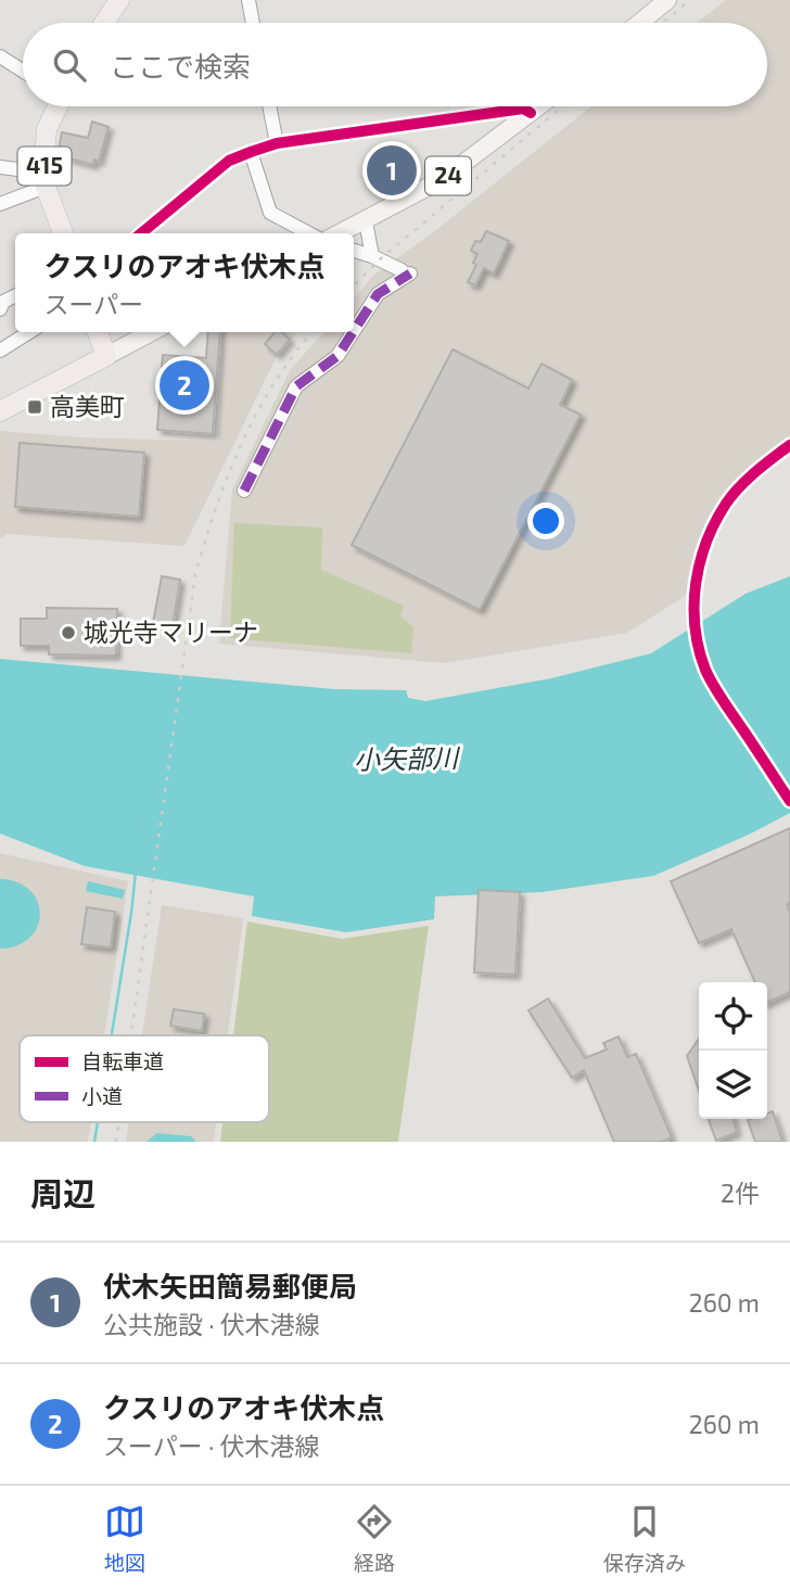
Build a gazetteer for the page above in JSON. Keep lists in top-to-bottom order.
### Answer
{
  "streets": {
    "highway": ["415"],
    "main road": ["24"]
  },
  "water": ["小矢部川"],
  "places": {
    "transit": ["高美町"],
    "other": ["城光寺マリーナ"]
  },
  "legend": ["自転車道", "小道"],
  "page": {
    "search": "ここで検索",
    "pins": ["1", "2"],
    "popup": ["クスリのアオキ伏木点", "スーパー"],
    "heading": ["周辺", "2件"],
    "list": [
      {
        "mark": "1",
        "name": "伏木矢田簡易郵便局",
        "note": "公共施設 · 伏木港線",
        "value": "260 m"
      },
      {
        "mark": "2",
        "name": "クスリのアオキ伏木点",
        "note": "スーパー · 伏木港線",
        "value": "260 m"
      }
    ],
    "nav": ["地図", "経路", "保存済み"]
  }
}
